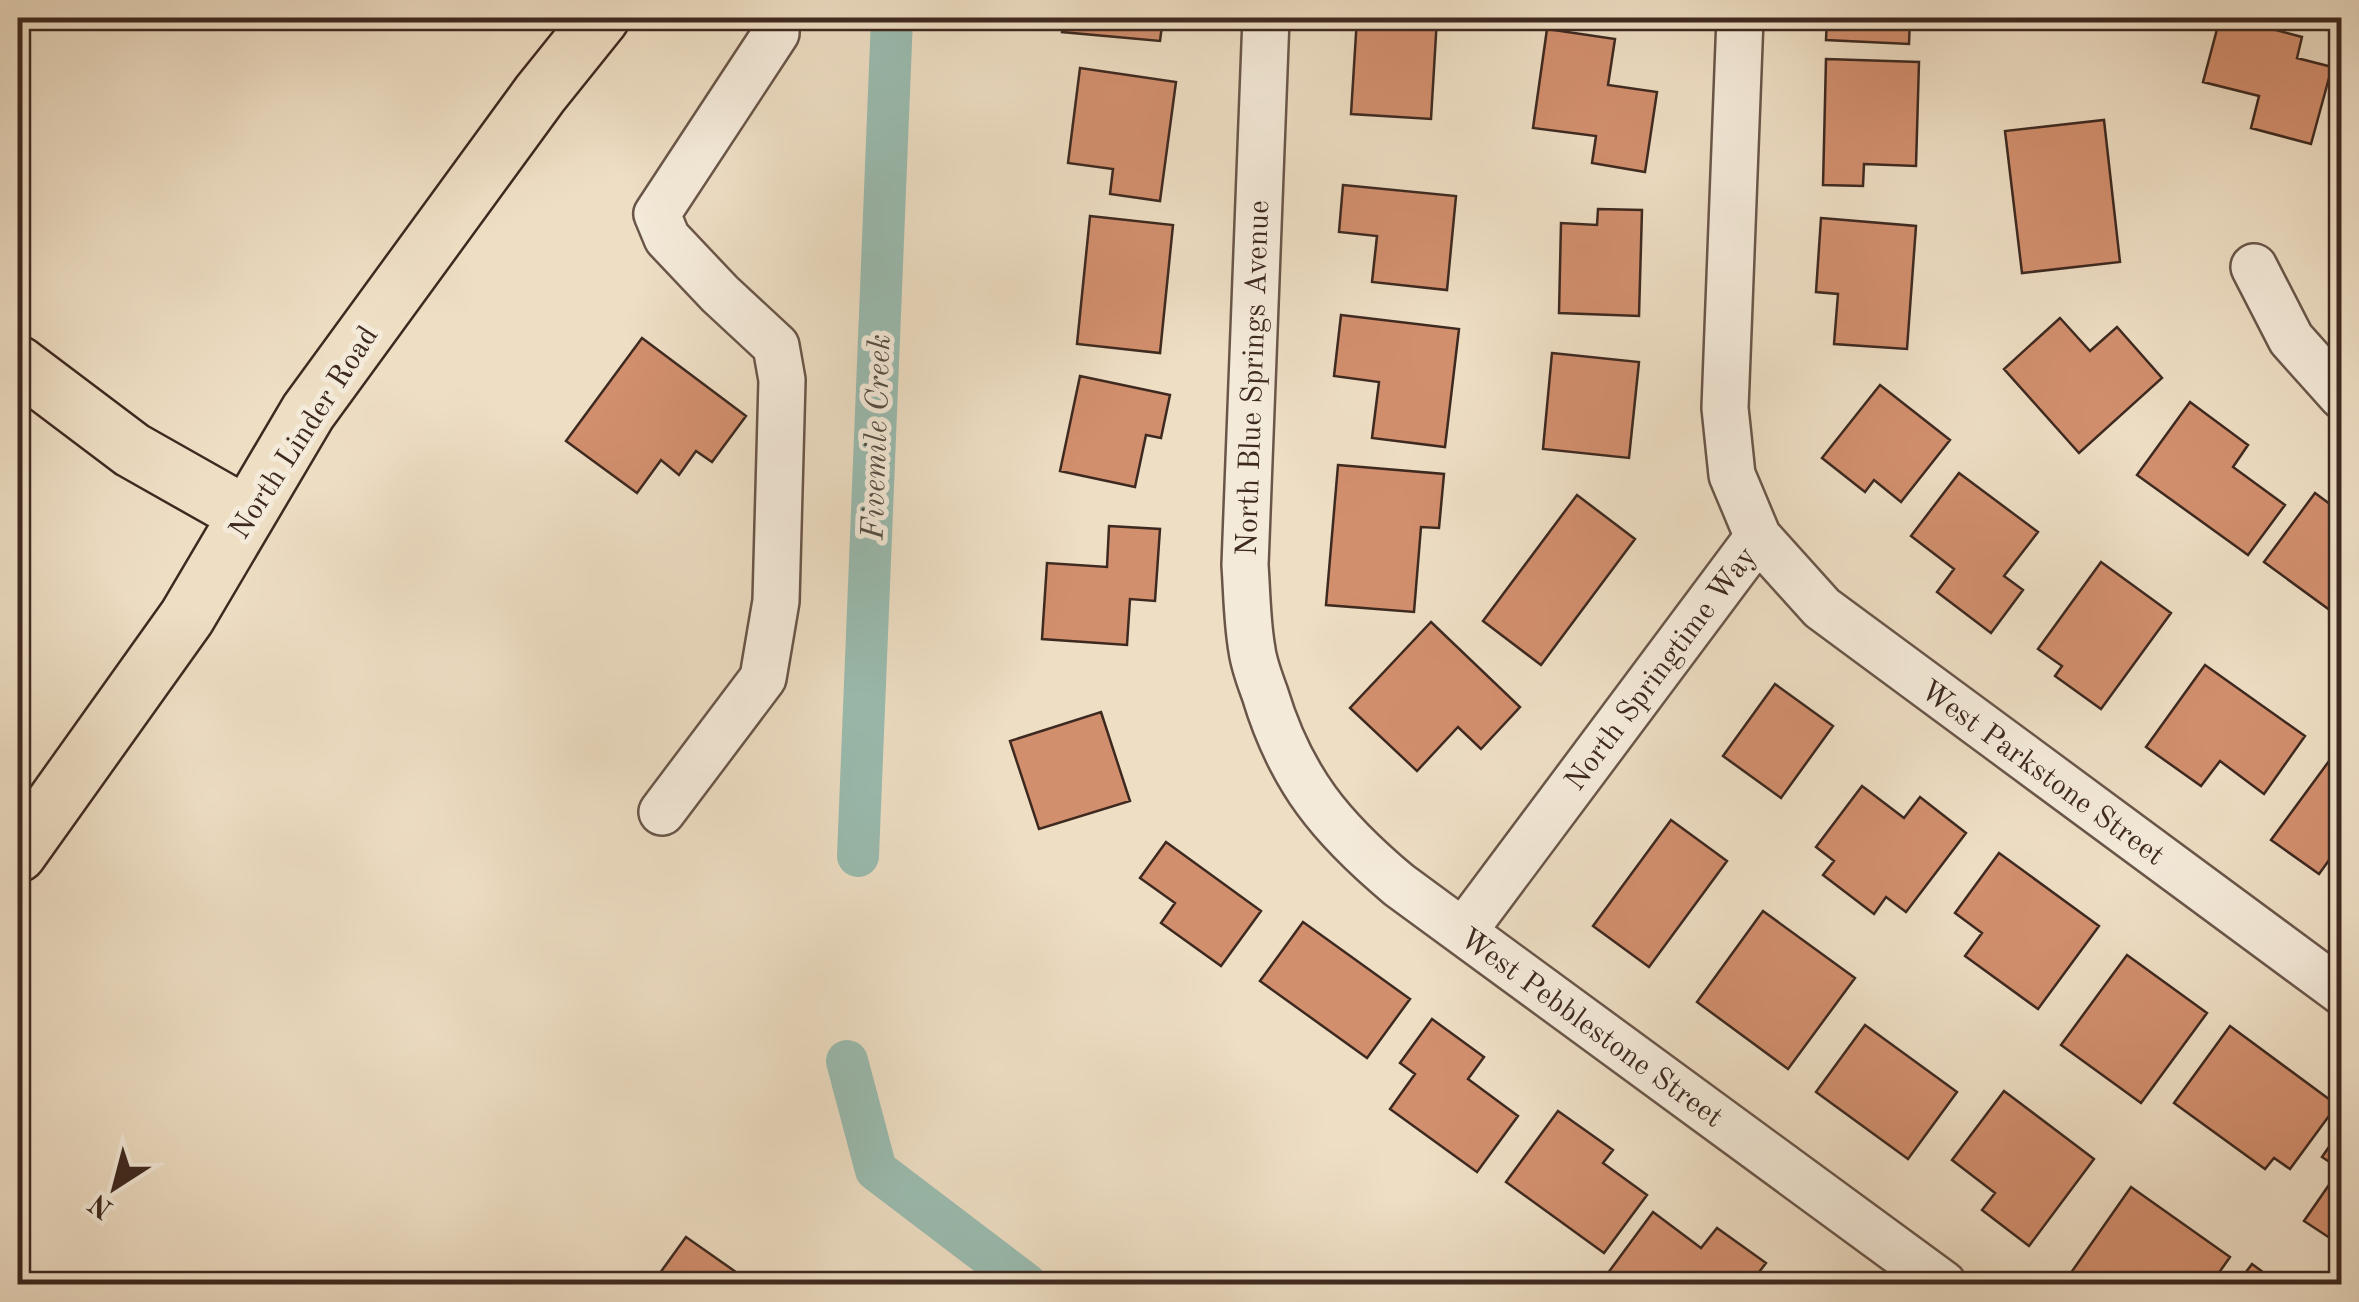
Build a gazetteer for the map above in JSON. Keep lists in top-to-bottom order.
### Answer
{
  "streets": {
    "main road": ["North Linder Road"],
    "street": [
      "North Blue Springs Avenue",
      "North Springtime Way",
      "West Parkstone Street",
      "West Pebblestone Street"
    ]
  },
  "crossings": [
    ["North Blue Springs Avenue", "West Pebblestone Street"],
    ["North Springtime Way", "West Parkstone Street"],
    ["North Springtime Way", "West Pebblestone Street"]
  ],
  "water": ["Fivemile Creek"],
  "north": "bottom left"
}
